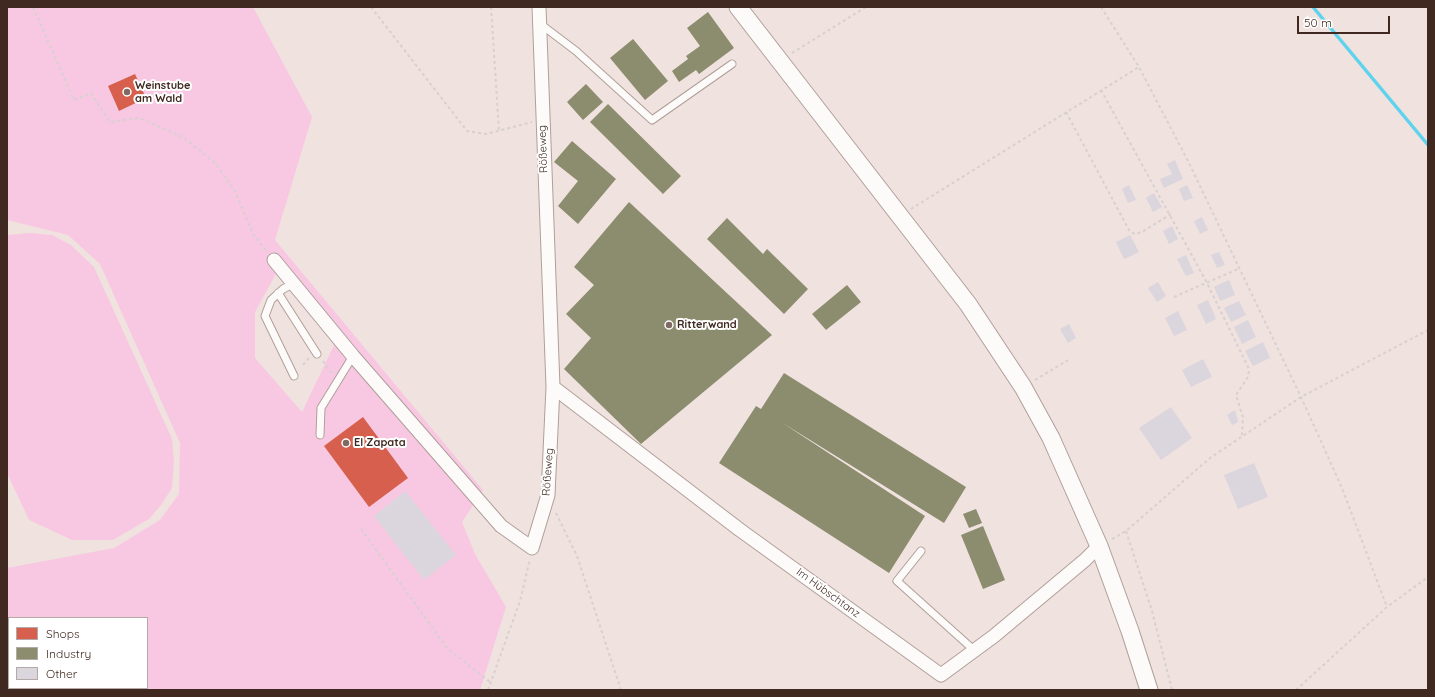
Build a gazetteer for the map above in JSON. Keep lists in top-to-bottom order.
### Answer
{
  "streets": {
    "street": ["Rößeweg", "Im Hübschtanz"]
  },
  "crossings": [
    ["Rößeweg", "Im Hübschtanz"]
  ],
  "places": ["Weinstube am Wald", "Ritterwand", "El Zapata"],
  "legend": ["Shops", "Industry", "Other"],
  "scale_bar": "50 m"
}
